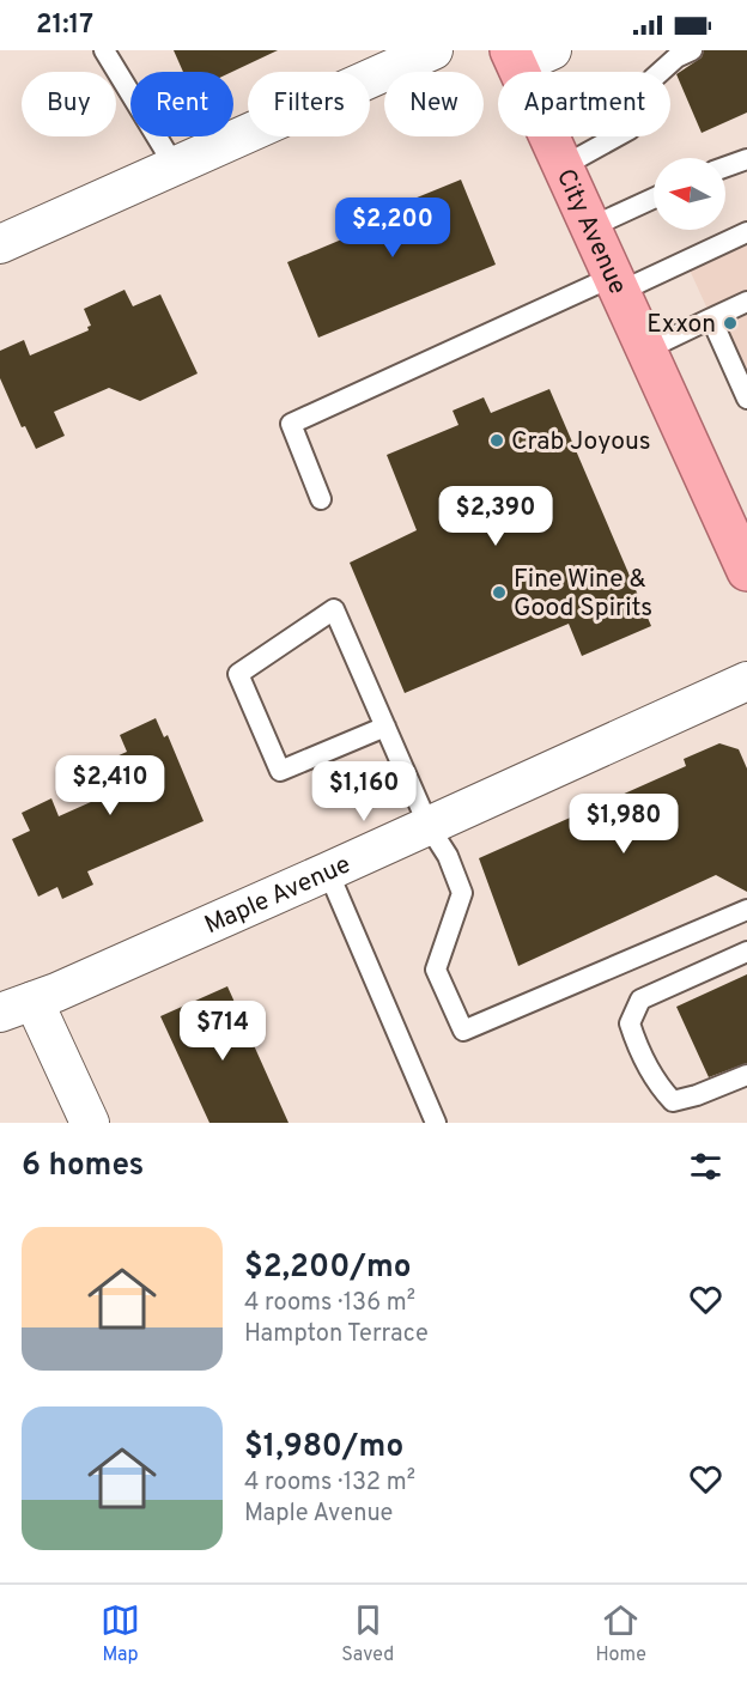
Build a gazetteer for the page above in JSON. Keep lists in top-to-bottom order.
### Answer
{
  "streets": {
    "highway": ["City Avenue"],
    "street": ["Maple Avenue"]
  },
  "places": ["Exxon", "Crab Joyous", "Fine Wine & Good Spirits"],
  "north": "left",
  "page": {
    "status": "21:17",
    "chip": [
      "Buy",
      "Rent",
      "Filters",
      "New",
      "Apartment"
    ],
    "price": [
      "$2,200",
      "$2,390",
      "$2,410",
      "$1,160",
      "$1,980",
      "$714"
    ],
    "heading": "6 homes",
    "list": [
      {
        "name": "$2,200/mo",
        "note": "4 rooms · 136 m² · Hampton Terrace"
      },
      {
        "name": "$1,980/mo",
        "note": "4 rooms · 132 m² · Maple Avenue"
      }
    ],
    "tabs": ["Map", "Saved", "Home"]
  }
}
